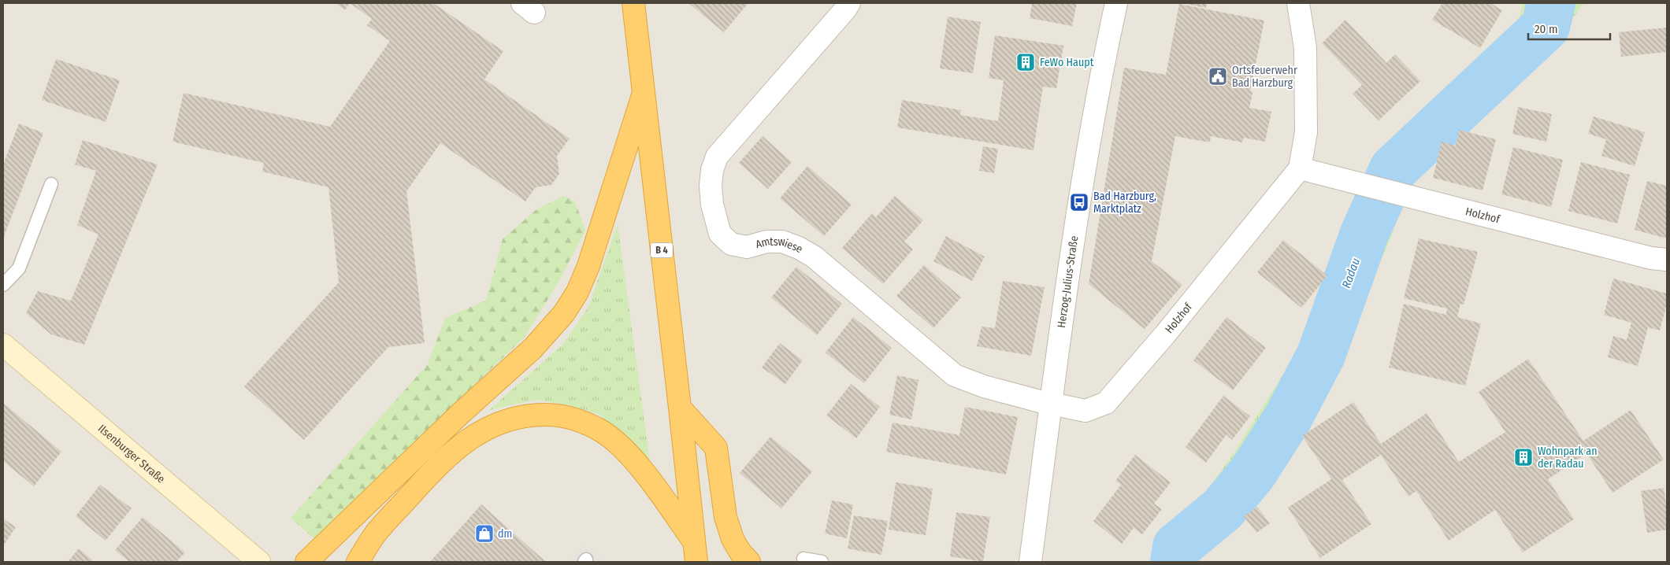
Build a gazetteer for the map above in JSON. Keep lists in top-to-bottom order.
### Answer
{
  "streets": {
    "highway": ["B 4"],
    "main road": ["Ilsenburger Straße"],
    "street": ["Holzhof", "Amtswiese", "Herzog-Julius-Straße"]
  },
  "crossings": [
    ["Holzhof", "Amtswiese"],
    ["Holzhof", "Herzog-Julius-Straße"],
    ["Amtswiese", "Herzog-Julius-Straße"]
  ],
  "water": ["Radau"],
  "places": {
    "building": ["FeWo Haupt", "Wohnpark an der Radau"],
    "public building": ["Ortsfeuerwehr Bad Harzburg"],
    "bus stop": ["Bad Harzburg, Marktplatz"],
    "shop": ["dm"]
  },
  "scale_bar": "20 m"
}
